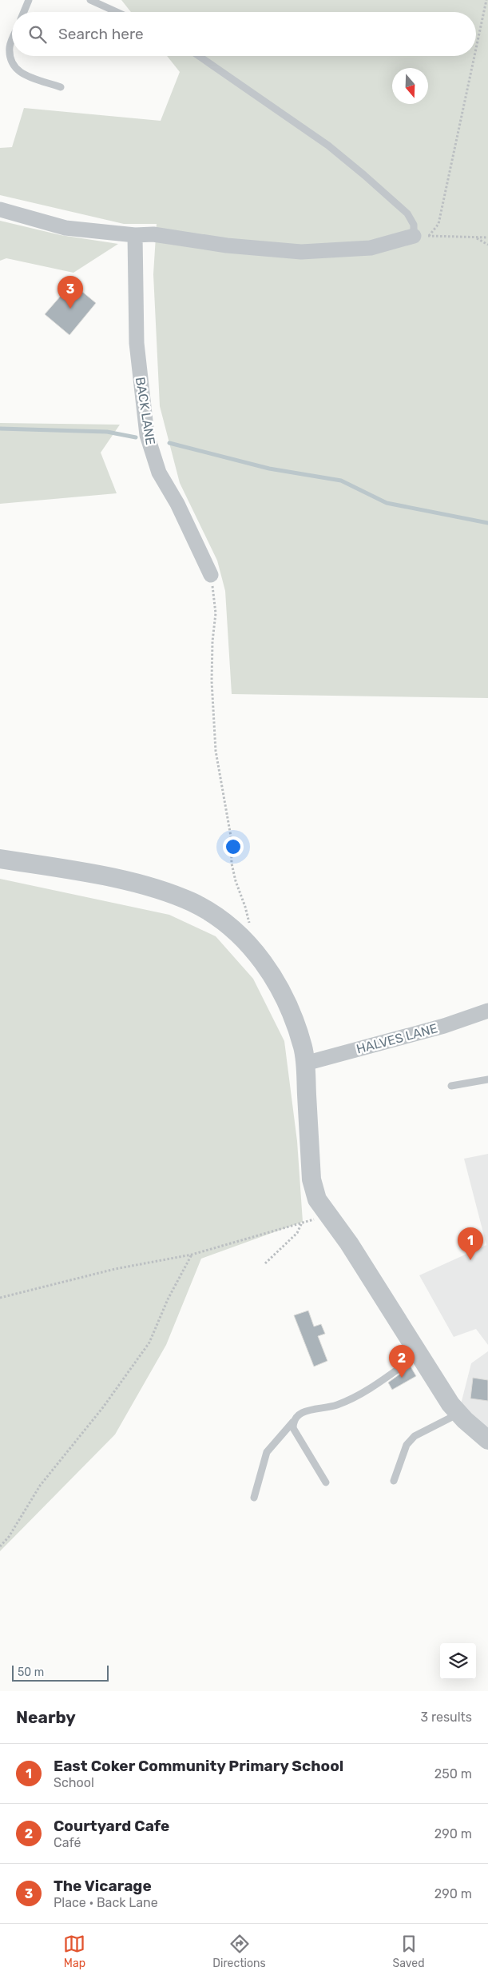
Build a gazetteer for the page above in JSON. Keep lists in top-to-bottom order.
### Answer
{
  "streets": {
    "street": ["BACK LANE", "HALVES LANE"]
  },
  "scale_bar": "50 m",
  "north": "bottom",
  "page": {
    "search": "Search here",
    "pins": ["3", "1", "2"],
    "scale": "50 m",
    "heading": ["Nearby", "3 results"],
    "list": [
      {
        "mark": "1",
        "name": "East Coker Community Primary School",
        "note": "School",
        "value": "250 m"
      },
      {
        "mark": "2",
        "name": "Courtyard Cafe",
        "note": "Café",
        "value": "290 m"
      },
      {
        "mark": "3",
        "name": "The Vicarage",
        "note": "Place · Back Lane",
        "value": "290 m"
      }
    ],
    "nav": ["Map", "Directions", "Saved"]
  }
}
